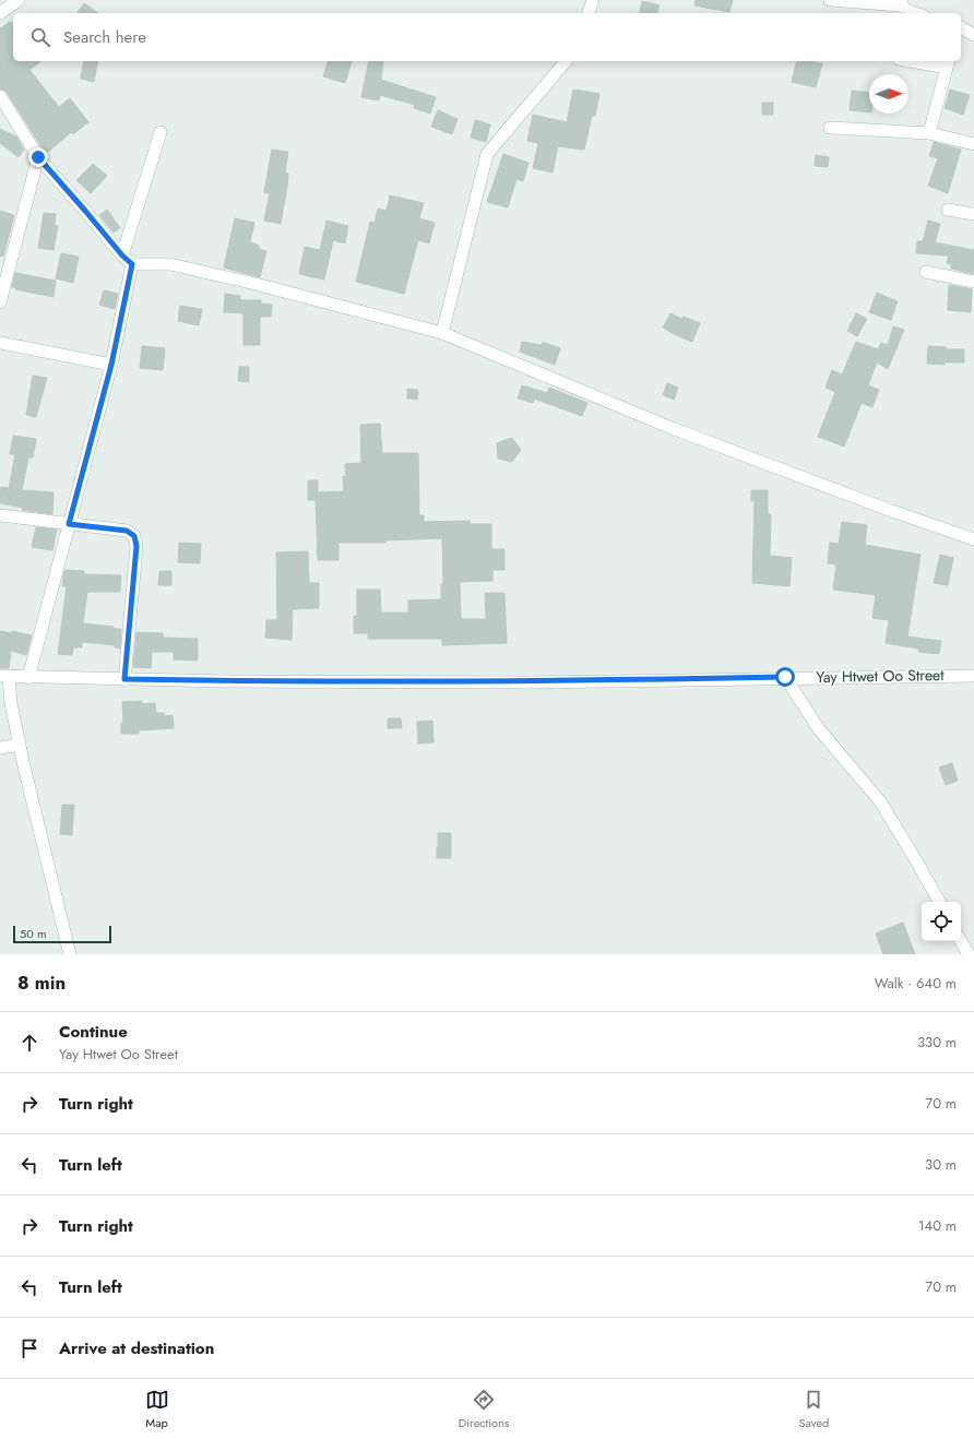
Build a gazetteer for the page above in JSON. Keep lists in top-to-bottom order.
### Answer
{
  "streets": {
    "street": ["Yay Htwet Oo Street"]
  },
  "scale_bar": "50 m",
  "north": "right",
  "page": {
    "search": "Search here",
    "scale": "50 m",
    "heading": ["8 min", "Walk · 640 m"],
    "list": [
      ["Continue", "Yay Htwet Oo Street", "330 m"],
      ["Turn right", "70 m"],
      ["Turn left", "30 m"],
      ["Turn right", "140 m"],
      ["Turn left", "70 m"],
      "Arrive at destination"
    ],
    "nav": ["Map", "Directions", "Saved"]
  }
}
